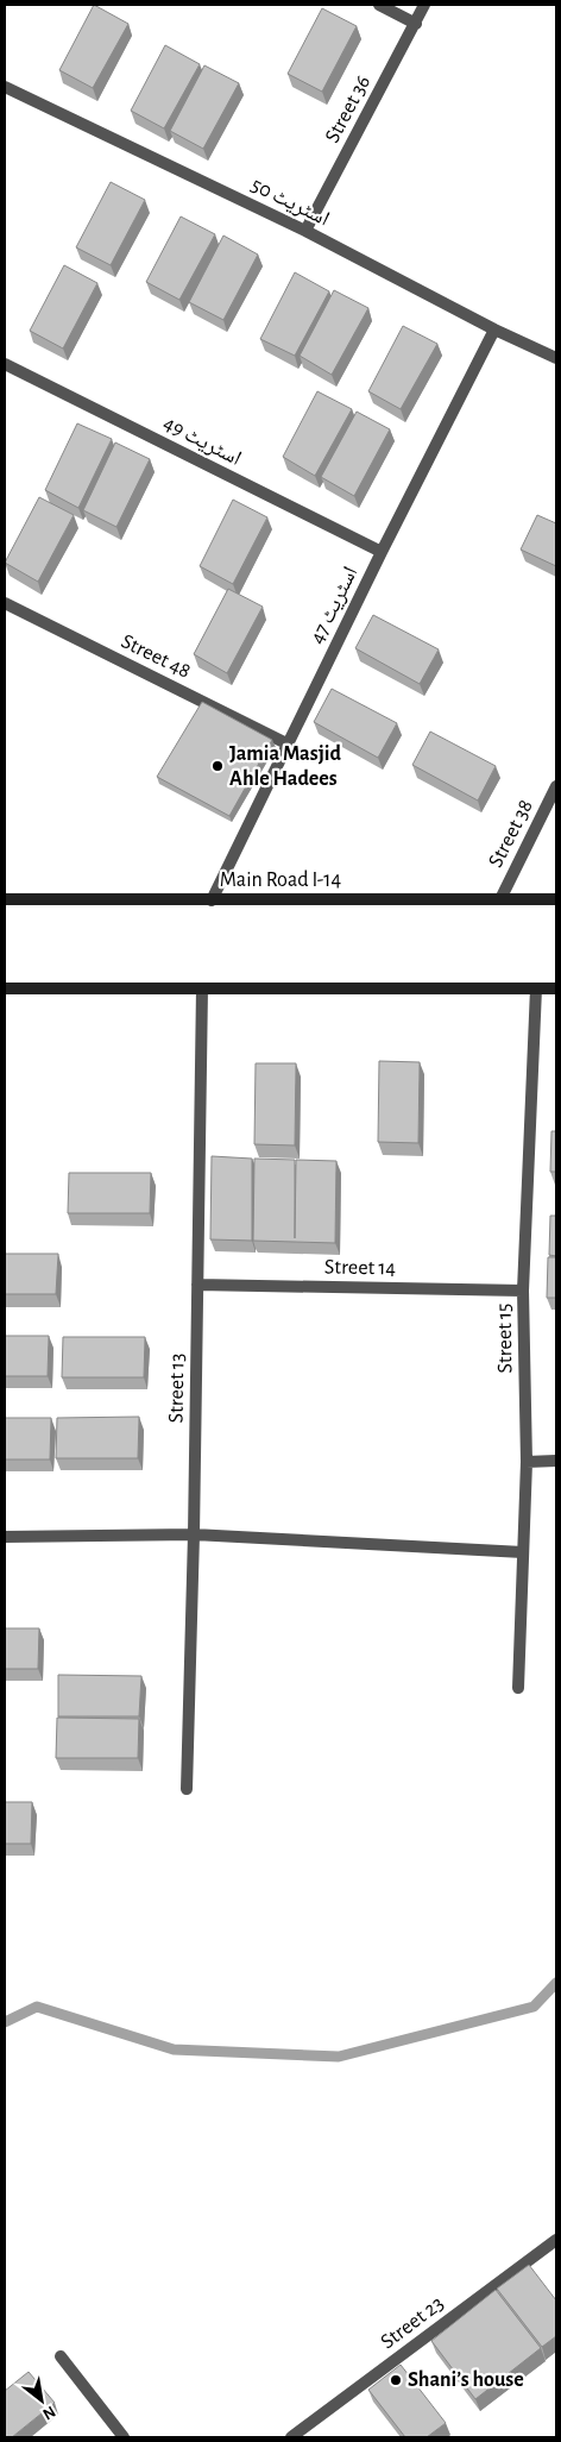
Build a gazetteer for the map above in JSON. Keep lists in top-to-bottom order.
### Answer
{
  "streets": {
    "main road": ["Main Road I-14"],
    "street": [
      "Street 36",
      "اسٹریٹ 50",
      "اسٹریٹ 49",
      "اسٹریٹ 47",
      "Street 48",
      "Street 38",
      "Street 14",
      "Street 15",
      "Street 13",
      "Street 23"
    ]
  },
  "crossings": [
    ["Street 36", "اسٹریٹ 50"],
    ["اسٹریٹ 50", "اسٹریٹ 47"],
    ["اسٹریٹ 49", "اسٹریٹ 47"],
    ["اسٹریٹ 47", "Street 48"],
    ["اسٹریٹ 47", "Main Road I-14"],
    ["Street 38", "Main Road I-14"],
    ["Street 14", "Street 15"],
    ["Street 14", "Street 13"]
  ],
  "places": ["Jamia Masjid Ahle Hadees", "Shani’s house"],
  "north": "bottom right"
}
